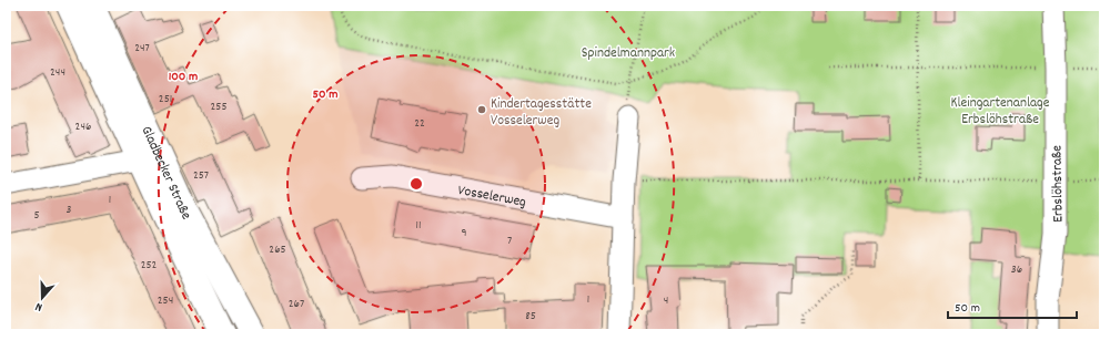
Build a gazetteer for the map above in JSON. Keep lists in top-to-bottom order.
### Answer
{
  "streets": {
    "main road": ["Gladbecker Straße"],
    "street": ["Erbslöhstraße", "Vosselerweg"]
  },
  "parks": ["Spindelmannpark", "Kleingartenanlage Erbslöhstraße"],
  "places": ["Kindertagesstätte Vosselerweg"],
  "house_numbers": [
    "247",
    "244",
    "251",
    "255",
    "22",
    "246",
    "257",
    "1",
    "3",
    "5",
    "11",
    "9",
    "7",
    "265",
    "252",
    "36",
    "1",
    "254",
    "4",
    "267",
    "85"
  ],
  "scale_bar": "50 m",
  "north": "bottom",
  "rings": ["100 m", "50 m"]
}
